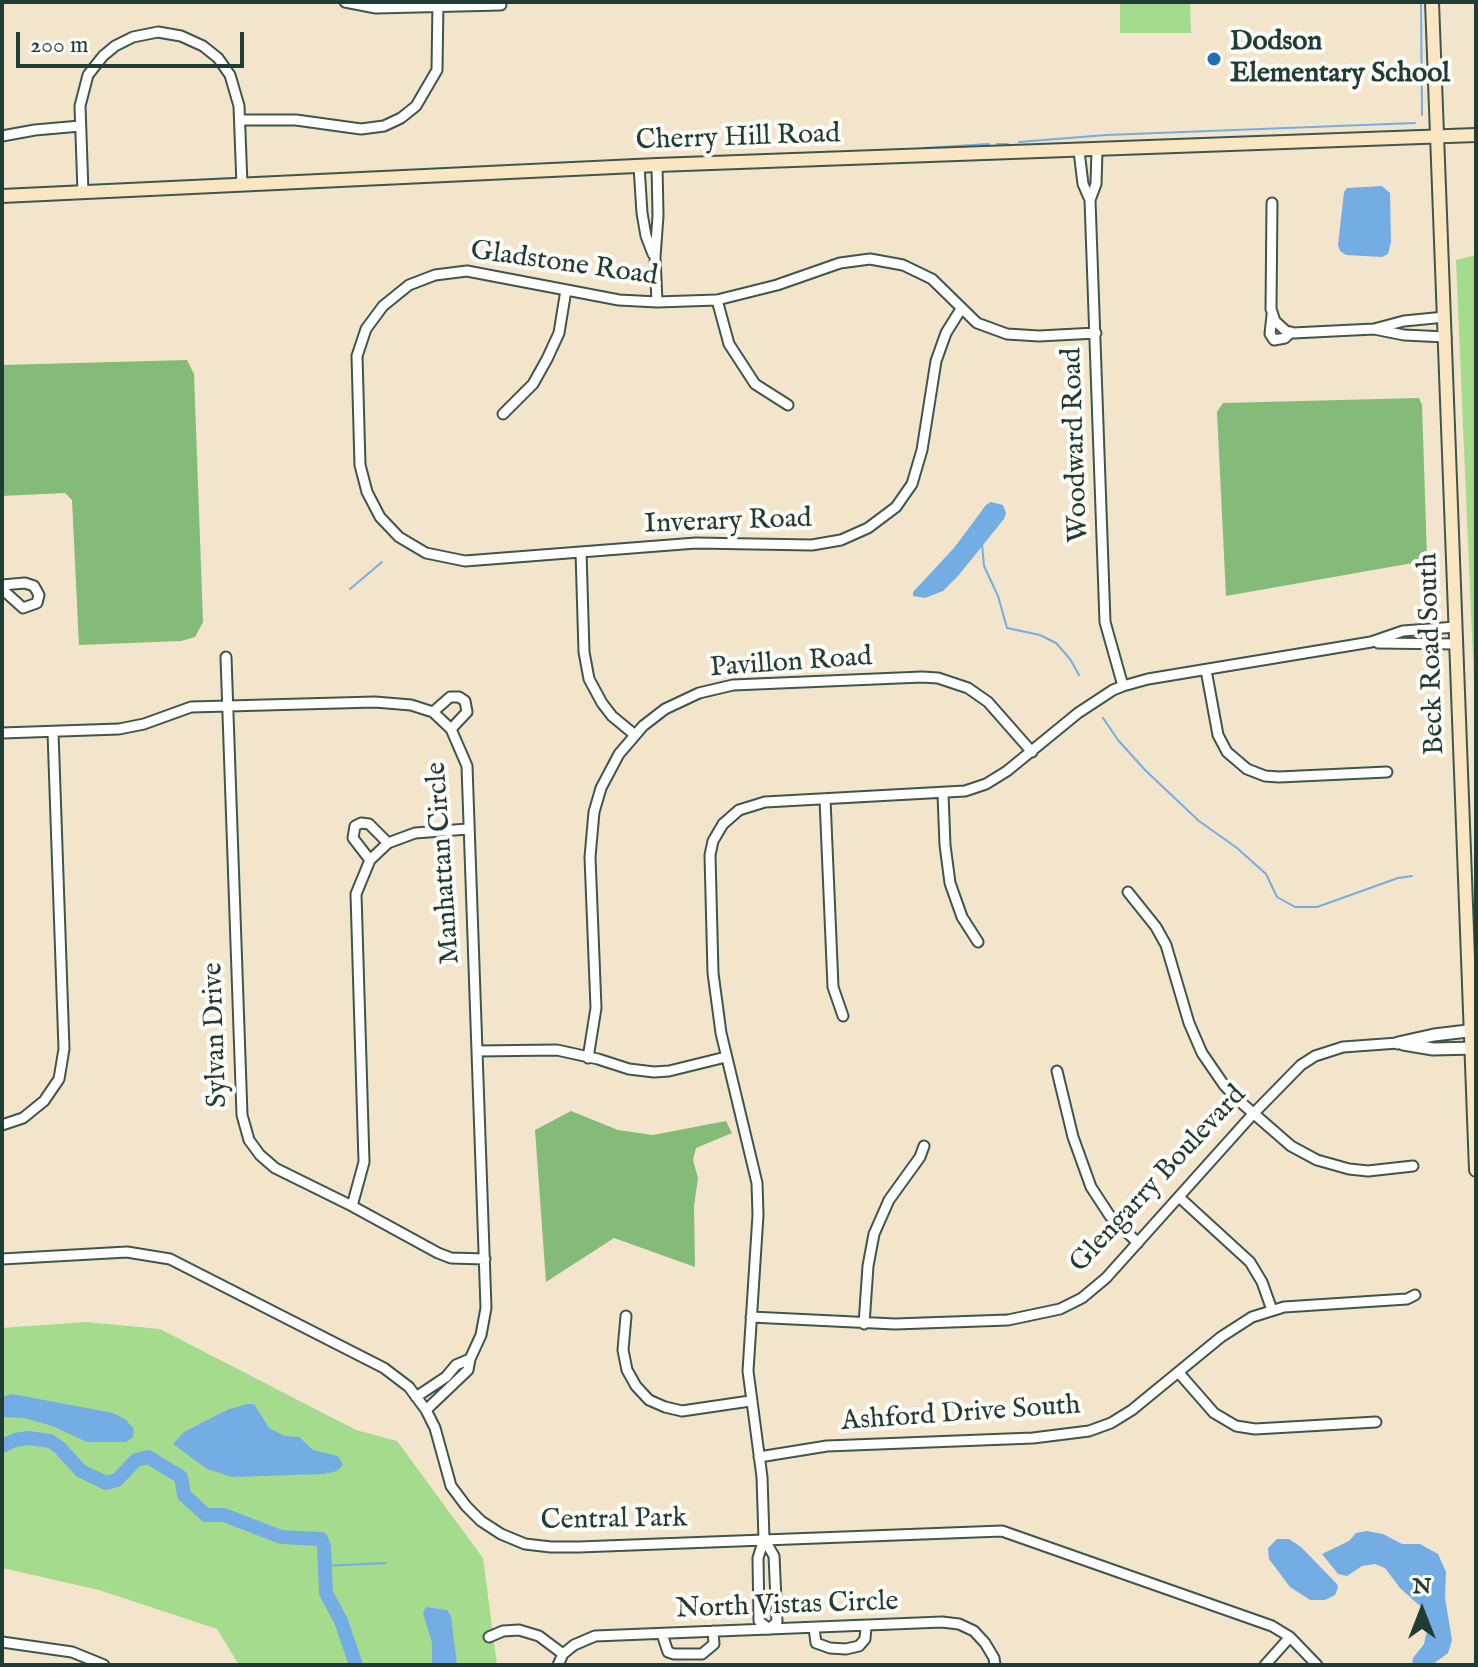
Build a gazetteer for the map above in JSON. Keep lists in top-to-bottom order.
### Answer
{
  "streets": {
    "main road": ["Cherry Hill Road", "Beck Road South"],
    "street": [
      "Gladstone Road",
      "Woodward Road",
      "Inverary Road",
      "Pavillon Road",
      "Manhattan Circle",
      "Sylvan Drive",
      "Glengarry Boulevard",
      "Ashford Drive South",
      "Central Park",
      "North Vistas Circle"
    ]
  },
  "crossings": [
    ["Cherry Hill Road", "Woodward Road"],
    ["Cherry Hill Road", "Beck Road South"],
    ["Gladstone Road", "Woodward Road"],
    ["Gladstone Road", "Inverary Road"],
    ["Beck Road South", "Glengarry Boulevard"],
    ["Manhattan Circle", "Sylvan Drive"],
    ["Manhattan Circle", "Central Park"]
  ],
  "places": ["Dodson Elementary School"],
  "scale_bar": "200 m",
  "north": "top"
}
